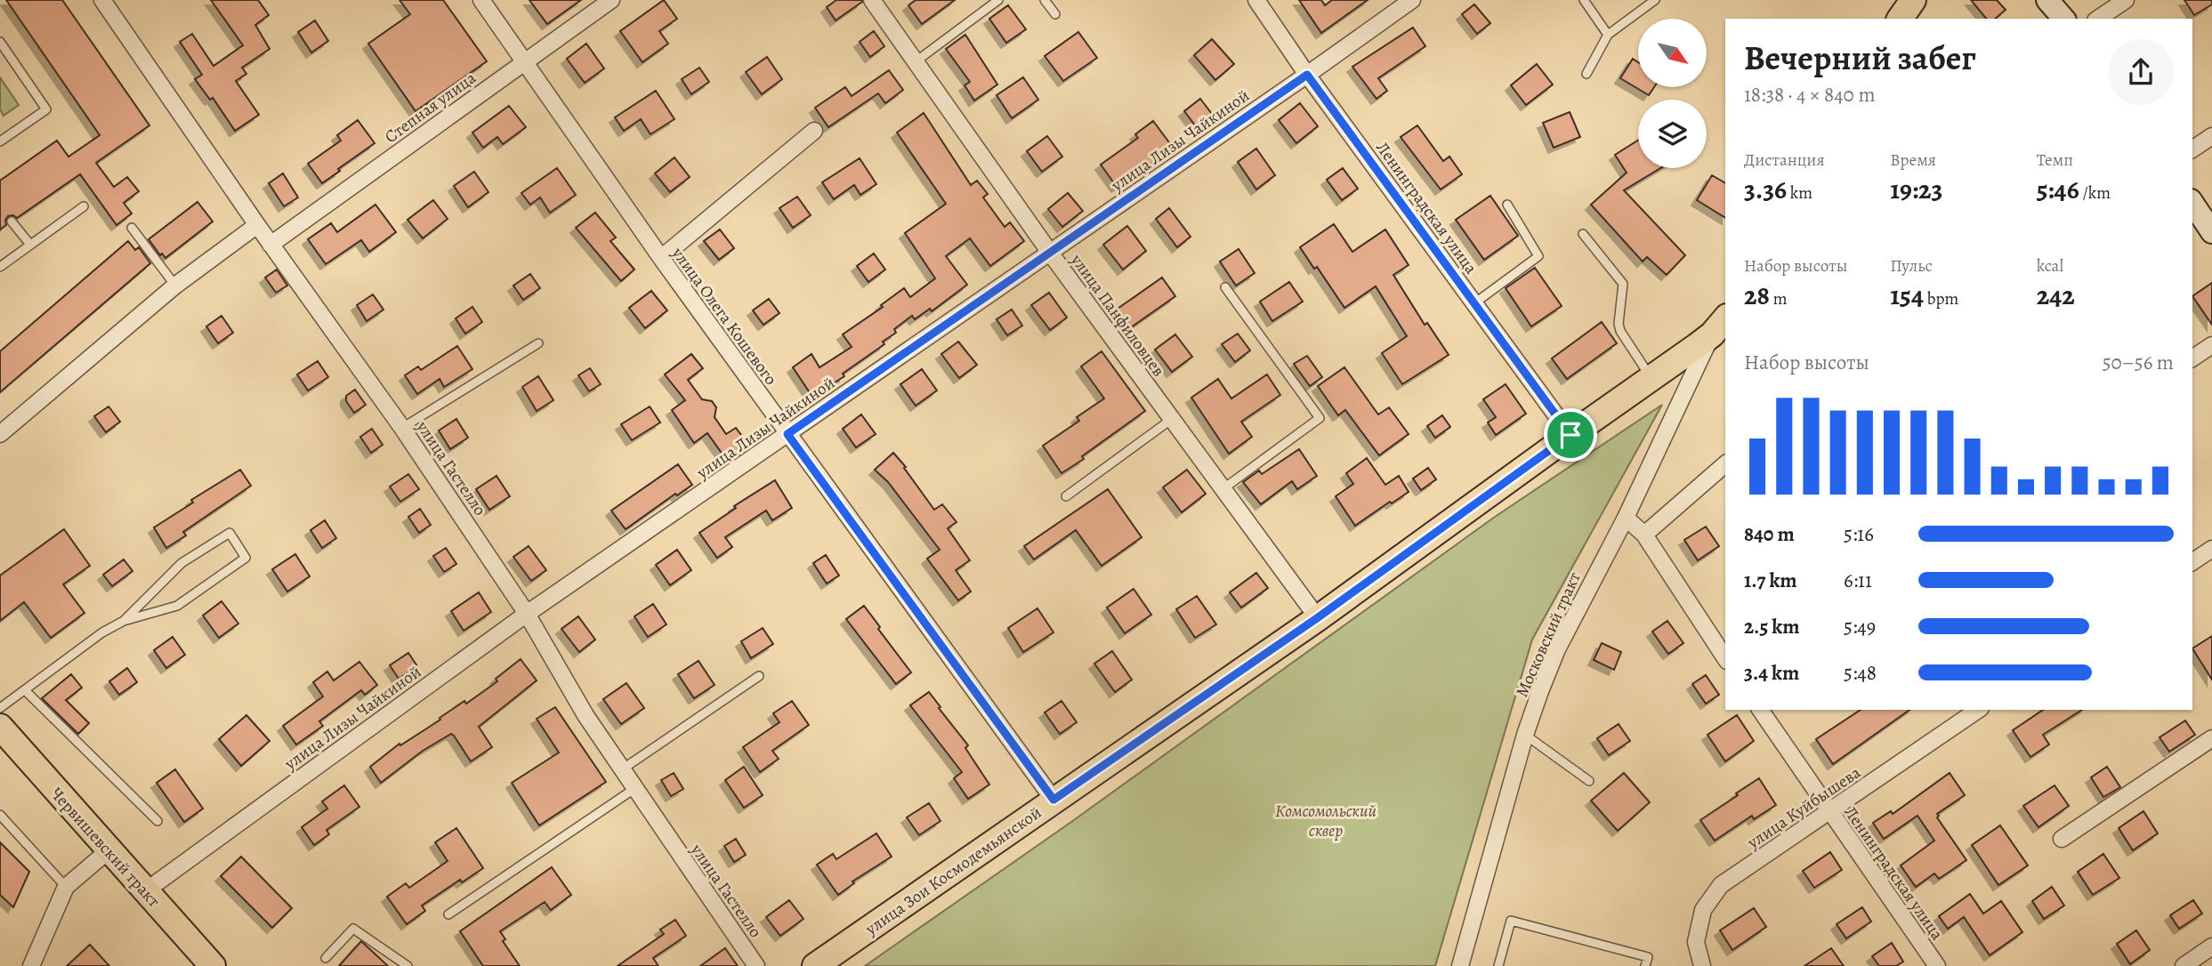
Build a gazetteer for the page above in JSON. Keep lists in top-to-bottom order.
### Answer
{
  "streets": {
    "main road": ["Червишевский тракт", "улица Зои Космодемьянской"],
    "street": [
      "Степная улица",
      "улица Лизы Чайкиной",
      "Ленинградская улица",
      "улица Панфиловцев",
      "улица Олега Кошевого",
      "улица Гастелло",
      "Московский тракт",
      "улица Куйбышева"
    ]
  },
  "crossings": [
    ["Степная улица", "улица Олега Кошевого"],
    ["Степная улица", "улица Гастелло"],
    ["улица Лизы Чайкиной", "Ленинградская улица"],
    ["улица Лизы Чайкиной", "улица Панфиловцев"],
    ["улица Лизы Чайкиной", "улица Олега Кошевого"],
    ["улица Лизы Чайкиной", "улица Гастелло"],
    ["улица Лизы Чайкиной", "Червишевский тракт"],
    ["Ленинградская улица", "улица Куйбышева"],
    ["Ленинградская улица", "улица Зои Космодемьянской"],
    ["улица Панфиловцев", "улица Зои Космодемьянской"],
    ["улица Олега Кошевого", "улица Зои Космодемьянской"],
    ["Московский тракт", "улица Зои Космодемьянской"]
  ],
  "parks": ["Комсомольский сквер"],
  "north": "bottom right",
  "page": {
    "heading": ["Вечерний забег", "18:38 · 4 × 840 m"],
    "stats": [
      ["Дистанция", "3.36 km"],
      ["Время", "19:23"],
      ["Темп", "5:46 /km"],
      ["Набор высоты", "28 m"],
      ["Пульс", "154 bpm"],
      ["kcal", "242"]
    ],
    "chart": ["Набор высоты", "50–56 m"],
    "list": [
      {
        "name": "840 m",
        "note": "5:16"
      },
      {
        "name": "1.7 km",
        "note": "6:11"
      },
      {
        "name": "2.5 km",
        "note": "5:49"
      },
      {
        "name": "3.4 km",
        "note": "5:48"
      }
    ]
  }
}
